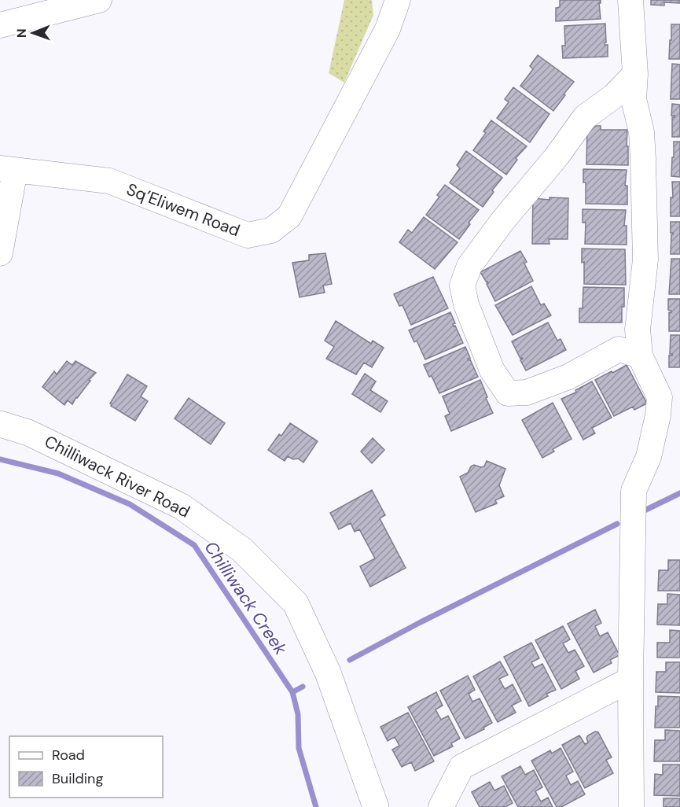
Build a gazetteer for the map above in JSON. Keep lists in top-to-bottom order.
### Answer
{
  "streets": {
    "main road": ["Chilliwack River Road"],
    "street": ["Sq’Eliwem Road"]
  },
  "water": ["Chilliwack Creek"],
  "legend": ["Road", "Building"],
  "north": "left"
}
